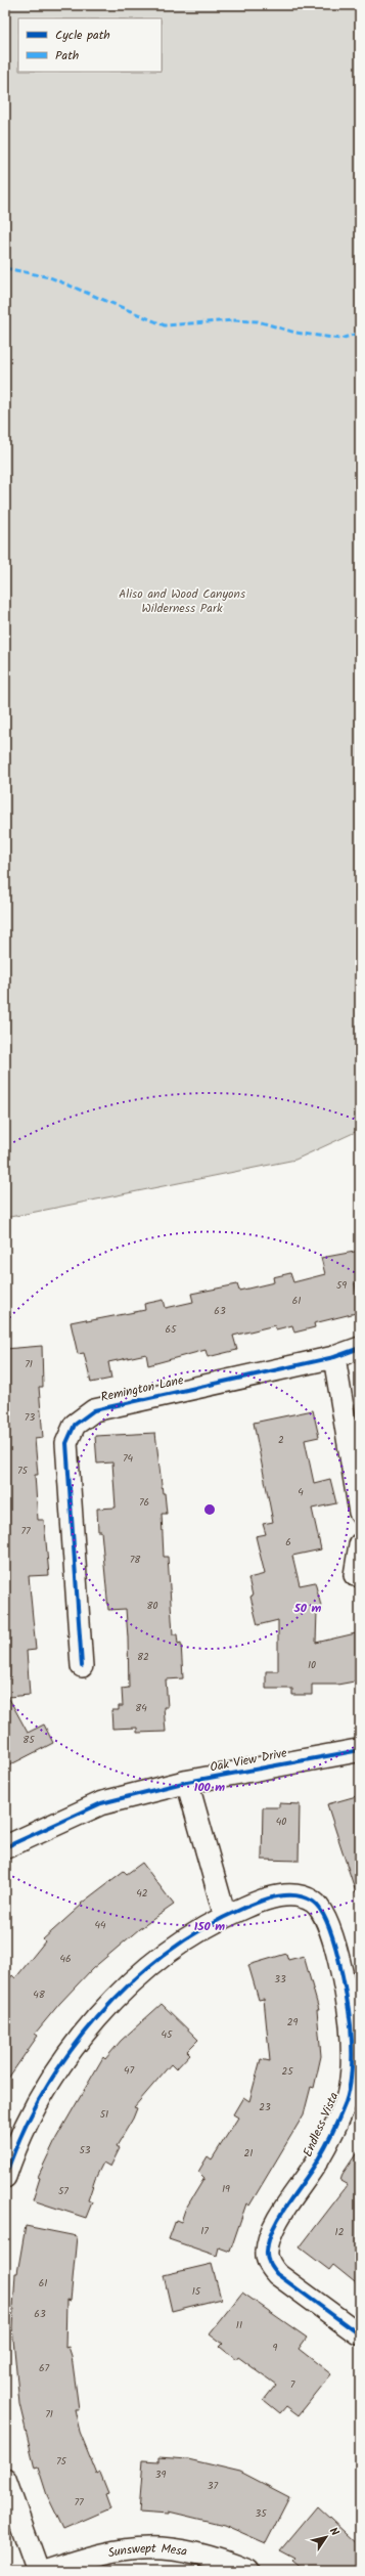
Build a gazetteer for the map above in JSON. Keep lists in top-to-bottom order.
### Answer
{
  "streets": {
    "street": [
      "Remington Lane",
      "Oak View Drive",
      "Endless Vista",
      "Sunswept Mesa"
    ]
  },
  "parks": ["Aliso and Wood Canyons Wilderness Park"],
  "house_numbers": [
    "59",
    "61",
    "63",
    "65",
    "71",
    "73",
    "2",
    "74",
    "75",
    "4",
    "76",
    "77",
    "6",
    "78",
    "80",
    "82",
    "10",
    "84",
    "85",
    "40",
    "42",
    "44",
    "46",
    "33",
    "48",
    "29",
    "45",
    "47",
    "25",
    "23",
    "51",
    "53",
    "21",
    "19",
    "57",
    "17",
    "12",
    "61",
    "15",
    "63",
    "11",
    "9",
    "67",
    "7",
    "71",
    "75",
    "39",
    "37",
    "77",
    "35"
  ],
  "legend": ["Cycle path", "Path"],
  "north": "top right",
  "rings": ["50 m", "100 m", "150 m"]
}
